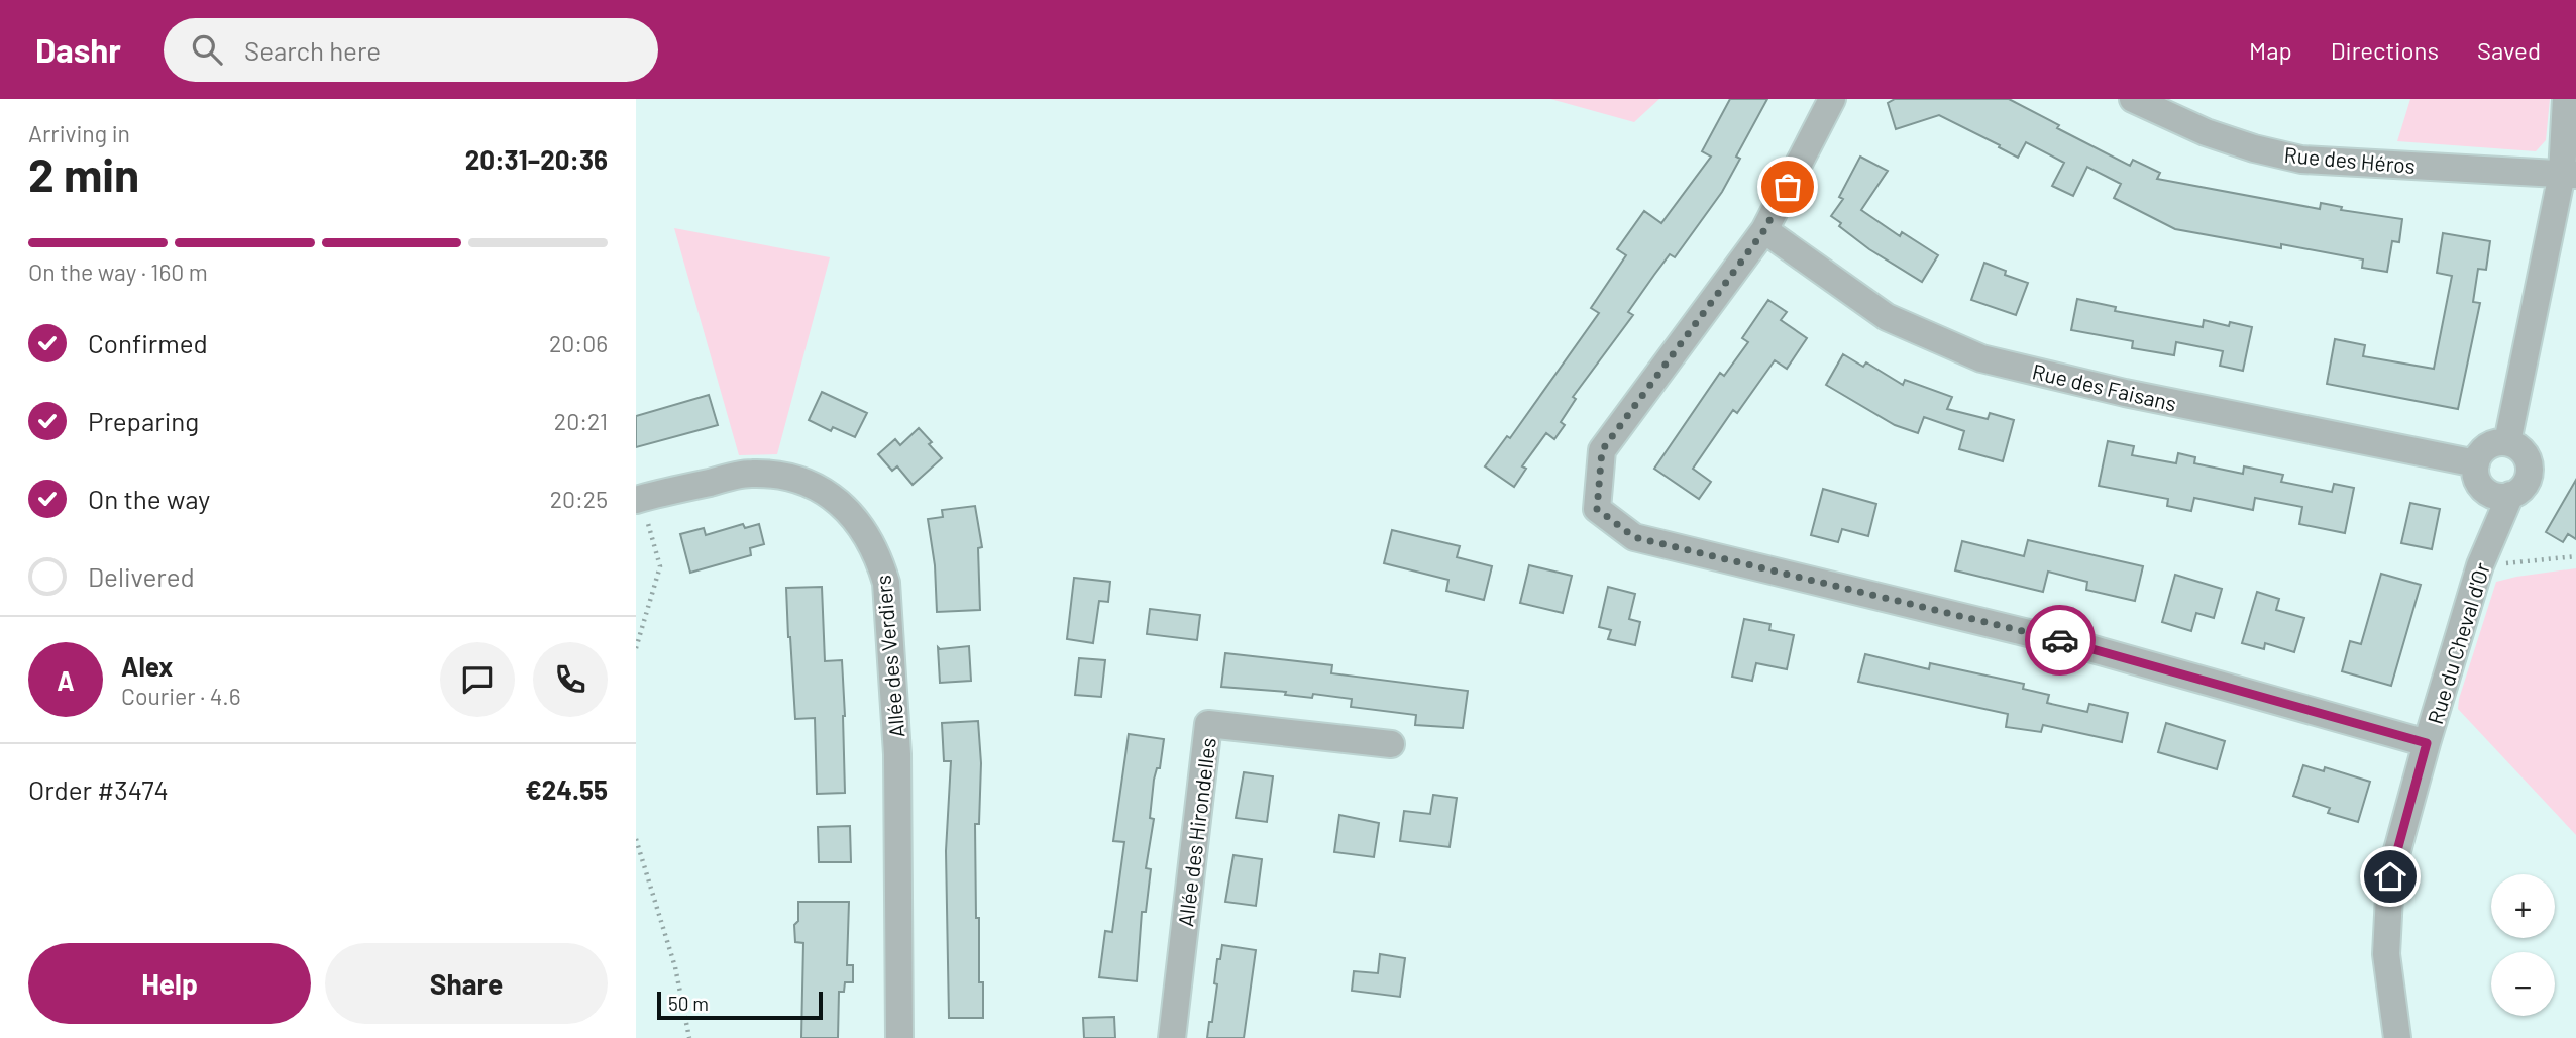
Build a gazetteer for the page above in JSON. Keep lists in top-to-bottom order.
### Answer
{
  "streets": {
    "street": [
      "Rue des Héros",
      "Rue des Faisans",
      "Rue du Cheval d'Or",
      "Allée des Verdiers",
      "Allée des Hirondelles"
    ]
  },
  "crossings": [
    ["Rue des Faisans", "Rue du Cheval d'Or"]
  ],
  "scale_bar": "50 m",
  "page": {
    "header": "Dashr",
    "search": "Search here",
    "nav": ["Map", "Directions", "Saved"],
    "heading": ["2 min", "Arriving in", "20:31–20:36"],
    "panel": [
      "Alex",
      "Courier · 4.6",
      "Order #3474",
      "€24.55"
    ],
    "bar": "On the way · 160 m",
    "list": [
      ["Confirmed", "20:06"],
      ["Preparing", "20:21"],
      ["On the way", "20:25"],
      "Delivered"
    ],
    "round": "A",
    "map_buttons": ["+", "−"],
    "buttons": ["Help", "Share"],
    "scale": "50 m"
  }
}
